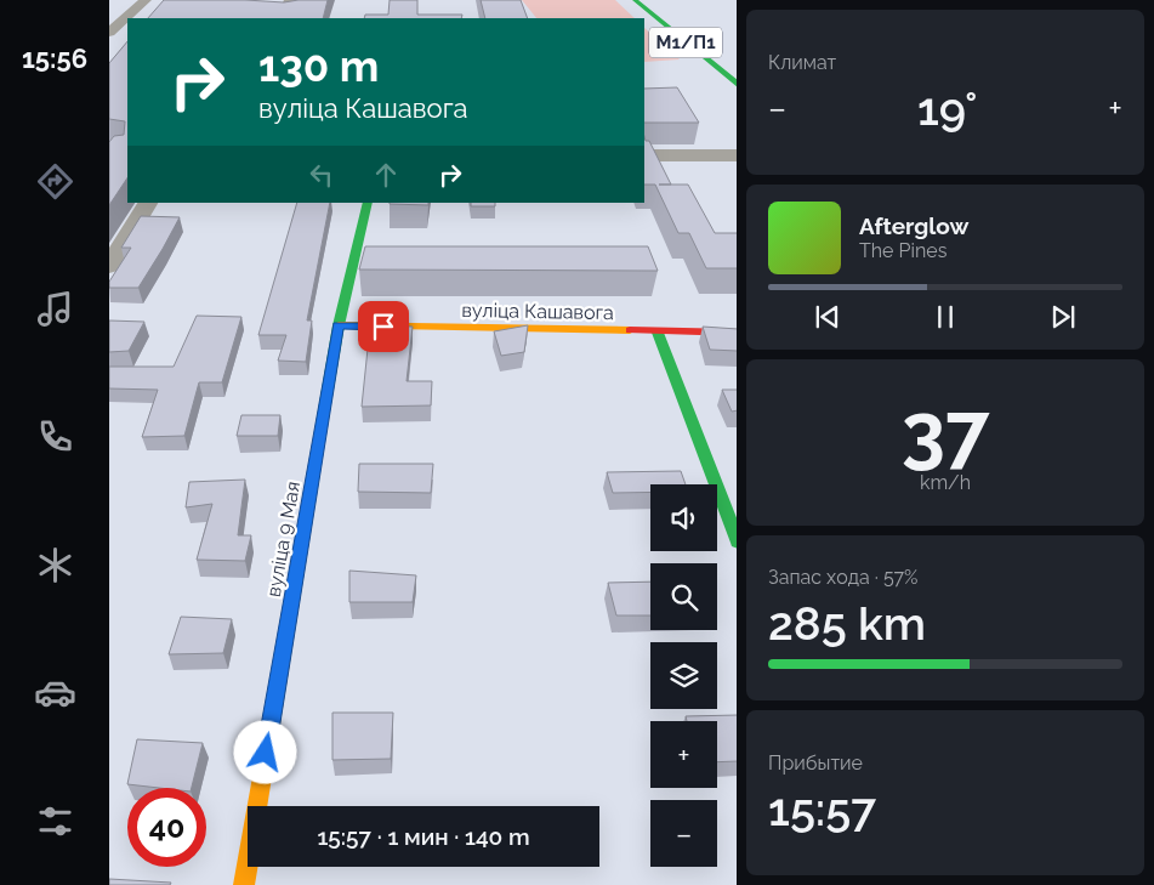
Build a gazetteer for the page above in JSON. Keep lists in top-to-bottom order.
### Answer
{
  "streets": {
    "street": ["М1/П1", "вуліца Кашавога", "вуліца 9 Мая"]
  },
  "crossings": [
    ["вуліца Кашавога", "вуліца 9 Мая"]
  ],
  "page": {
    "tabs": "15:56",
    "tile": [
      "Климат",
      ["37", "km/h"],
      ["Запас хода · 57%", "285 km"],
      ["Прибытие", "15:57"]
    ],
    "turn": ["130 m", "вуліца Кашавога"],
    "heat": ["−", "19°", "+"],
    "song": ["Afterglow", "The Pines"],
    "map_buttons": ["+", "−"],
    "limit": "40",
    "trip": "15:57 · 1 мин · 140 m"
  }
}
